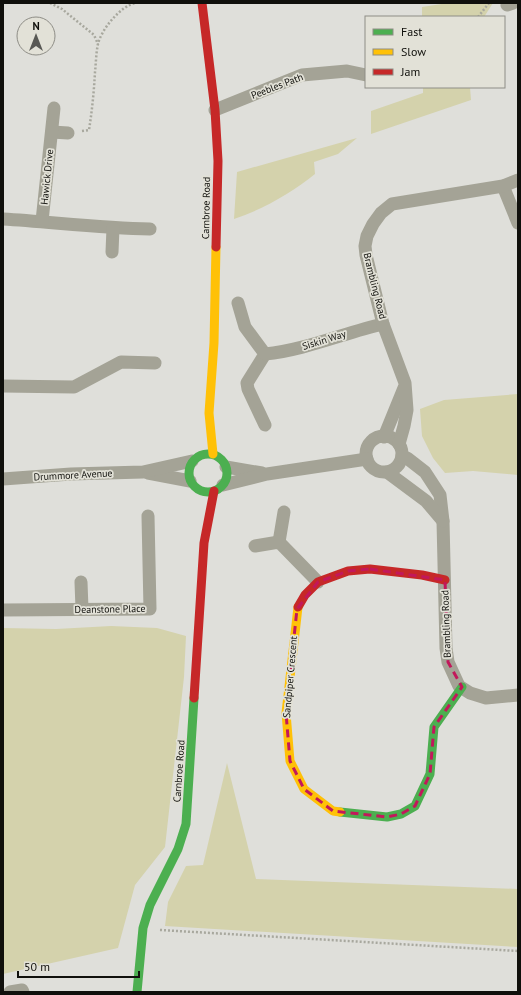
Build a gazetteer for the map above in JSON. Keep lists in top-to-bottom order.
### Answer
{
  "streets": {
    "street": [
      "Peebles Path",
      "Hawick Drive",
      "Carnbroe Road",
      "Brambling Road",
      "Siskin Way",
      "Drummore Avenue",
      "Deanstone Place",
      "Sandpiper Crescent"
    ]
  },
  "crossings": [
    ["Peebles Path", "Carnbroe Road"],
    ["Carnbroe Road", "Drummore Avenue"],
    ["Brambling Road", "Siskin Way"],
    ["Brambling Road", "Sandpiper Crescent"]
  ],
  "legend": ["Fast", "Slow", "Jam"],
  "scale_bar": "50 m",
  "north": "top"
}
